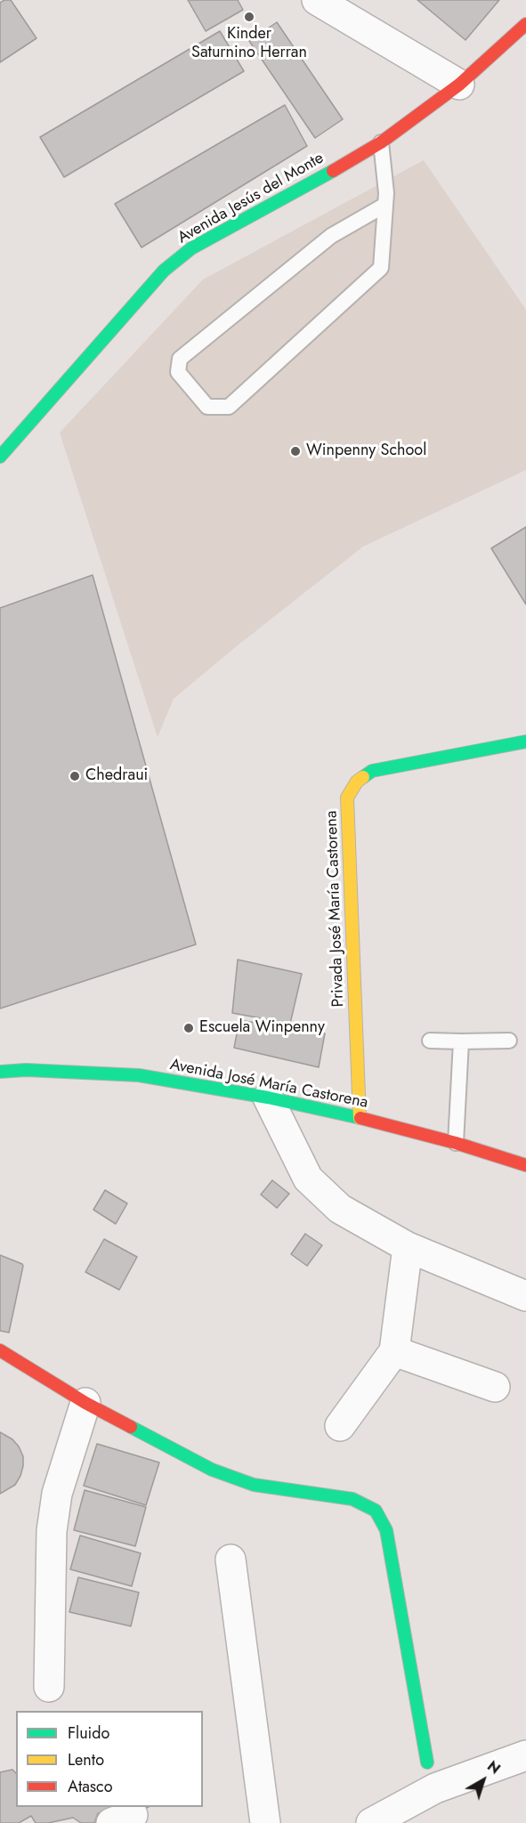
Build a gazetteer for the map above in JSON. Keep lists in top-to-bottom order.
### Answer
{
  "streets": {
    "street": ["Avenida Jesús del Monte", "Privada José María Castorena", "Avenida José María Castorena"]
  },
  "crossings": [
    ["Privada José María Castorena", "Avenida José María Castorena"]
  ],
  "places": [
    "Kinder Saturnino Herran",
    "Winpenny School",
    "Chedraui",
    "Escuela Winpenny"
  ],
  "legend": ["Fluido", "Lento", "Atasco"],
  "north": "top right"
}
